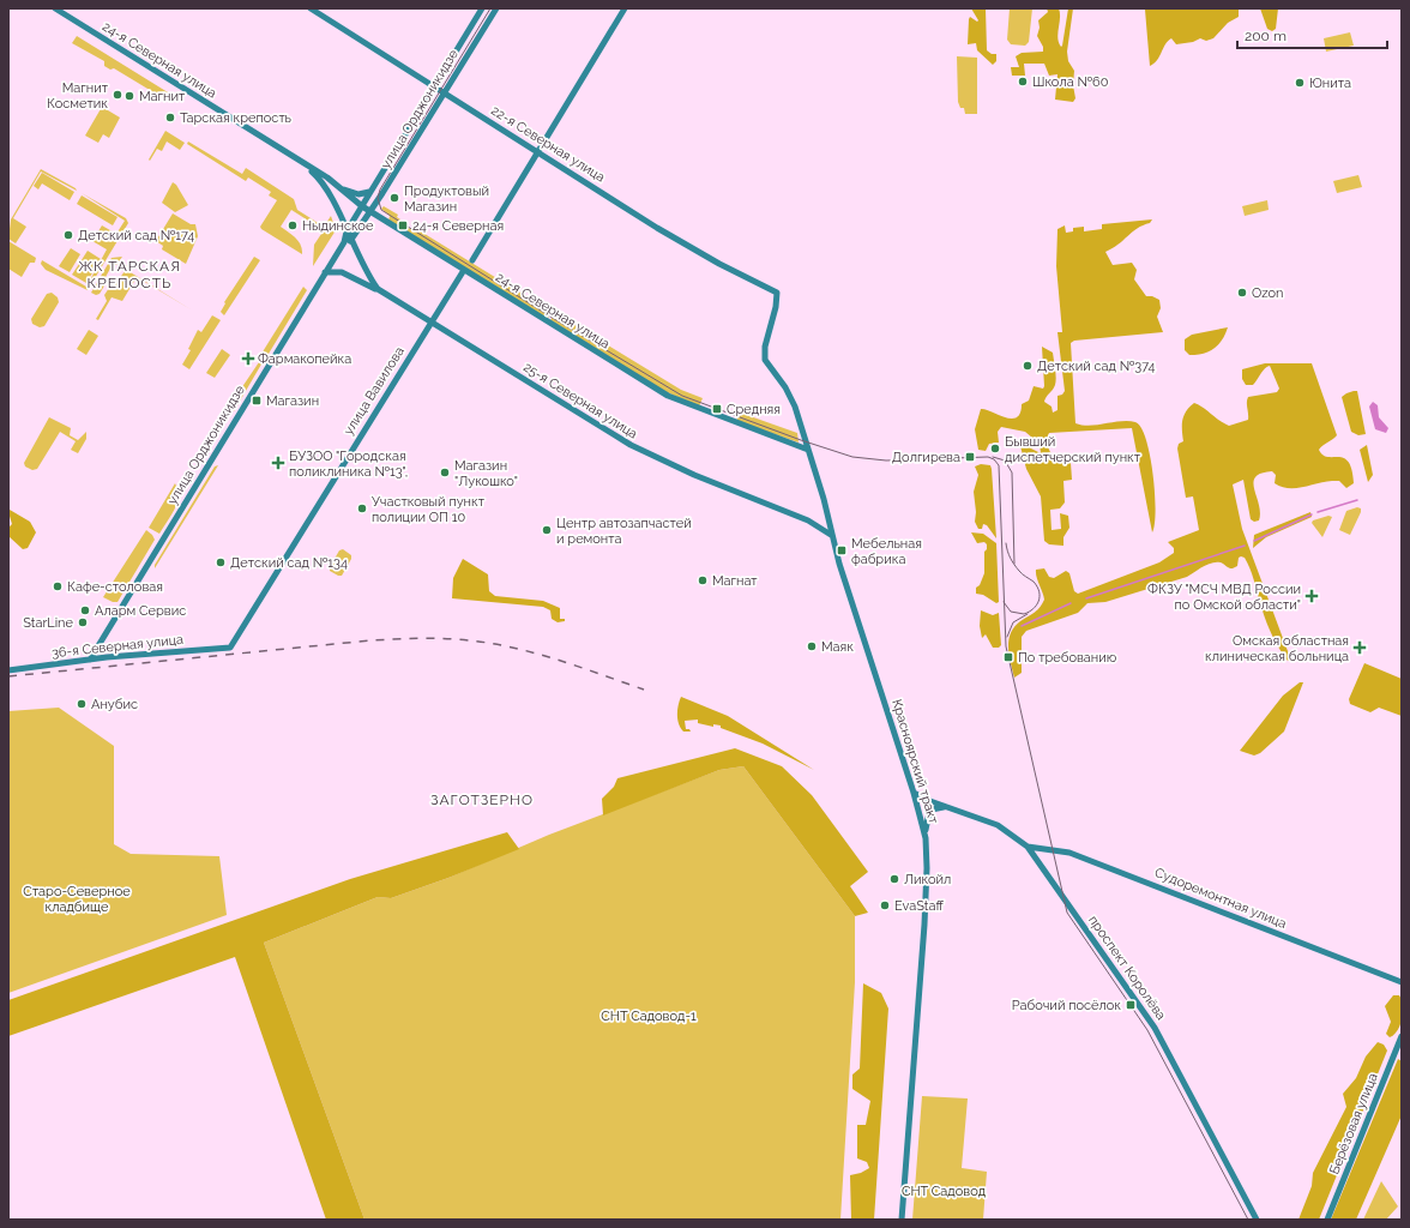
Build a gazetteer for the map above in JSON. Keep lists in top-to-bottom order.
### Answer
{
  "streets": {
    "main road": [
      "24-я Северная улица",
      "улица Орджоникидзе",
      "22-я Северная улица",
      "улица Вавилова",
      "25-я Северная улица",
      "36-я Северная улица",
      "Красноярский тракт",
      "Судоремонтная улица",
      "проспект Королёва",
      "Берёзовая улица"
    ]
  },
  "crossings": [
    ["24-я Северная улица", "улица Орджоникидзе"],
    ["24-я Северная улица", "улица Вавилова"],
    ["24-я Северная улица", "25-я Северная улица"],
    ["24-я Северная улица", "Красноярский тракт"],
    ["улица Орджоникидзе", "22-я Северная улица"],
    ["улица Орджоникидзе", "25-я Северная улица"],
    ["улица Орджоникидзе", "36-я Северная улица"],
    ["22-я Северная улица", "Красноярский тракт"],
    ["улица Вавилова", "25-я Северная улица"],
    ["улица Вавилова", "36-я Северная улица"],
    ["25-я Северная улица", "Красноярский тракт"],
    ["Красноярский тракт", "проспект Королёва"],
    ["Судоремонтная улица", "проспект Королёва"]
  ],
  "districts": ["ЖК ТАРСКАЯ КРЕПОСТЬ", "ЗАГОТЗЕРНО"],
  "parks": ["Старо-Северное кладбище", "СНТ Садовод-1", "СНТ Садовод"],
  "places": {
    "other": [
      "Школа №60",
      "Юнита",
      "Магнит Косметик",
      "Магнит",
      "Тарская крепость",
      "Продуктовый Магазин",
      "Ныдинское",
      "Детский сад №174",
      "Ozon",
      "Детский сад №374",
      "Бывший диспетчерский пункт",
      "Магазин \"Лукошко\"",
      "Участковый пункт полиции ОП 10",
      "Центр автозапчастей и ремонта",
      "Детский сад №134",
      "Магнат",
      "Кафе-столовая",
      "Аларм Сервис",
      "StarLine",
      "Маяк",
      "Анубис",
      "Ликойл",
      "EvaStaff"
    ],
    "transit": [
      "24-я Северная",
      "Магазин",
      "Средняя",
      "Долгирева",
      "Мебельная фабрика",
      "По требованию",
      "Рабочий посёлок"
    ],
    "health": [
      "Фармакопейка",
      "БУЗОО \"Городская поликлиника №13\",",
      "ФКЗУ \"МСЧ МВД России по Омской области\"",
      "Омская областная клиническая больница"
    ]
  },
  "scale_bar": "200 m"
}
